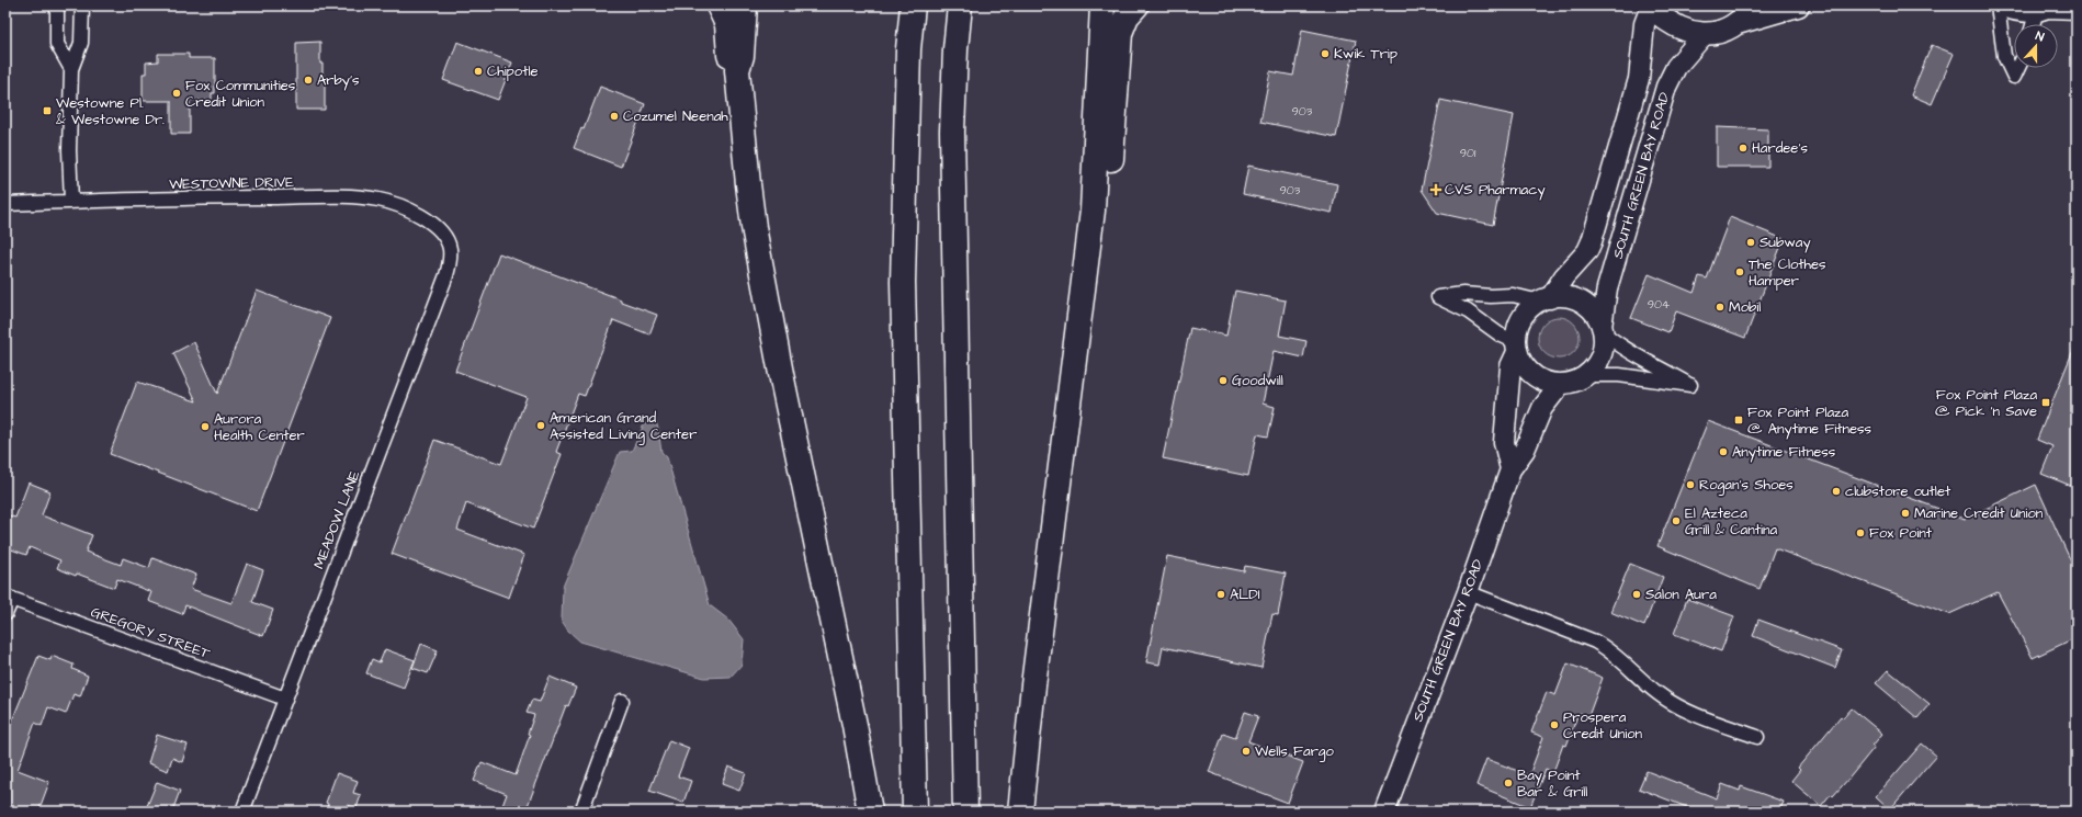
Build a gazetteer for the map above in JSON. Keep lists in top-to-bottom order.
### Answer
{
  "streets": {
    "main road": ["SOUTH GREEN BAY ROAD"],
    "street": ["WESTOWNE DRIVE", "MEADOW LANE", "GREGORY STREET"]
  },
  "crossings": [
    ["WESTOWNE DRIVE", "MEADOW LANE"],
    ["MEADOW LANE", "GREGORY STREET"]
  ],
  "places": {
    "other": [
      "Kwik Trip",
      "Chipotle",
      "Arby's",
      "Fox Communities Credit Union",
      "Cozumel Neenah",
      "Hardee's",
      "Subway",
      "The Clothes Hamper",
      "Mobil",
      "Goodwill",
      "American Grand Assisted Living Center",
      "Aurora Health Center",
      "Anytime Fitness",
      "Rogan's Shoes",
      "clubstore outlet",
      "Marine Credit Union",
      "El Azteca Grill & Cantina",
      "Fox Point",
      "ALDI",
      "Salon Aura",
      "Prospera Credit Union",
      "Wells Fargo",
      "Bay Point Bar & Grill"
    ],
    "transit": ["Westowne Pl. & Westowne Dr.", "Fox Point Plaza @ Pick 'n Save", "Fox Point Plaza @ Anytime Fitness"],
    "health": ["CVS Pharmacy"]
  },
  "house_numbers": [
    "903",
    "901",
    "903",
    "904"
  ],
  "north": "top"
}
